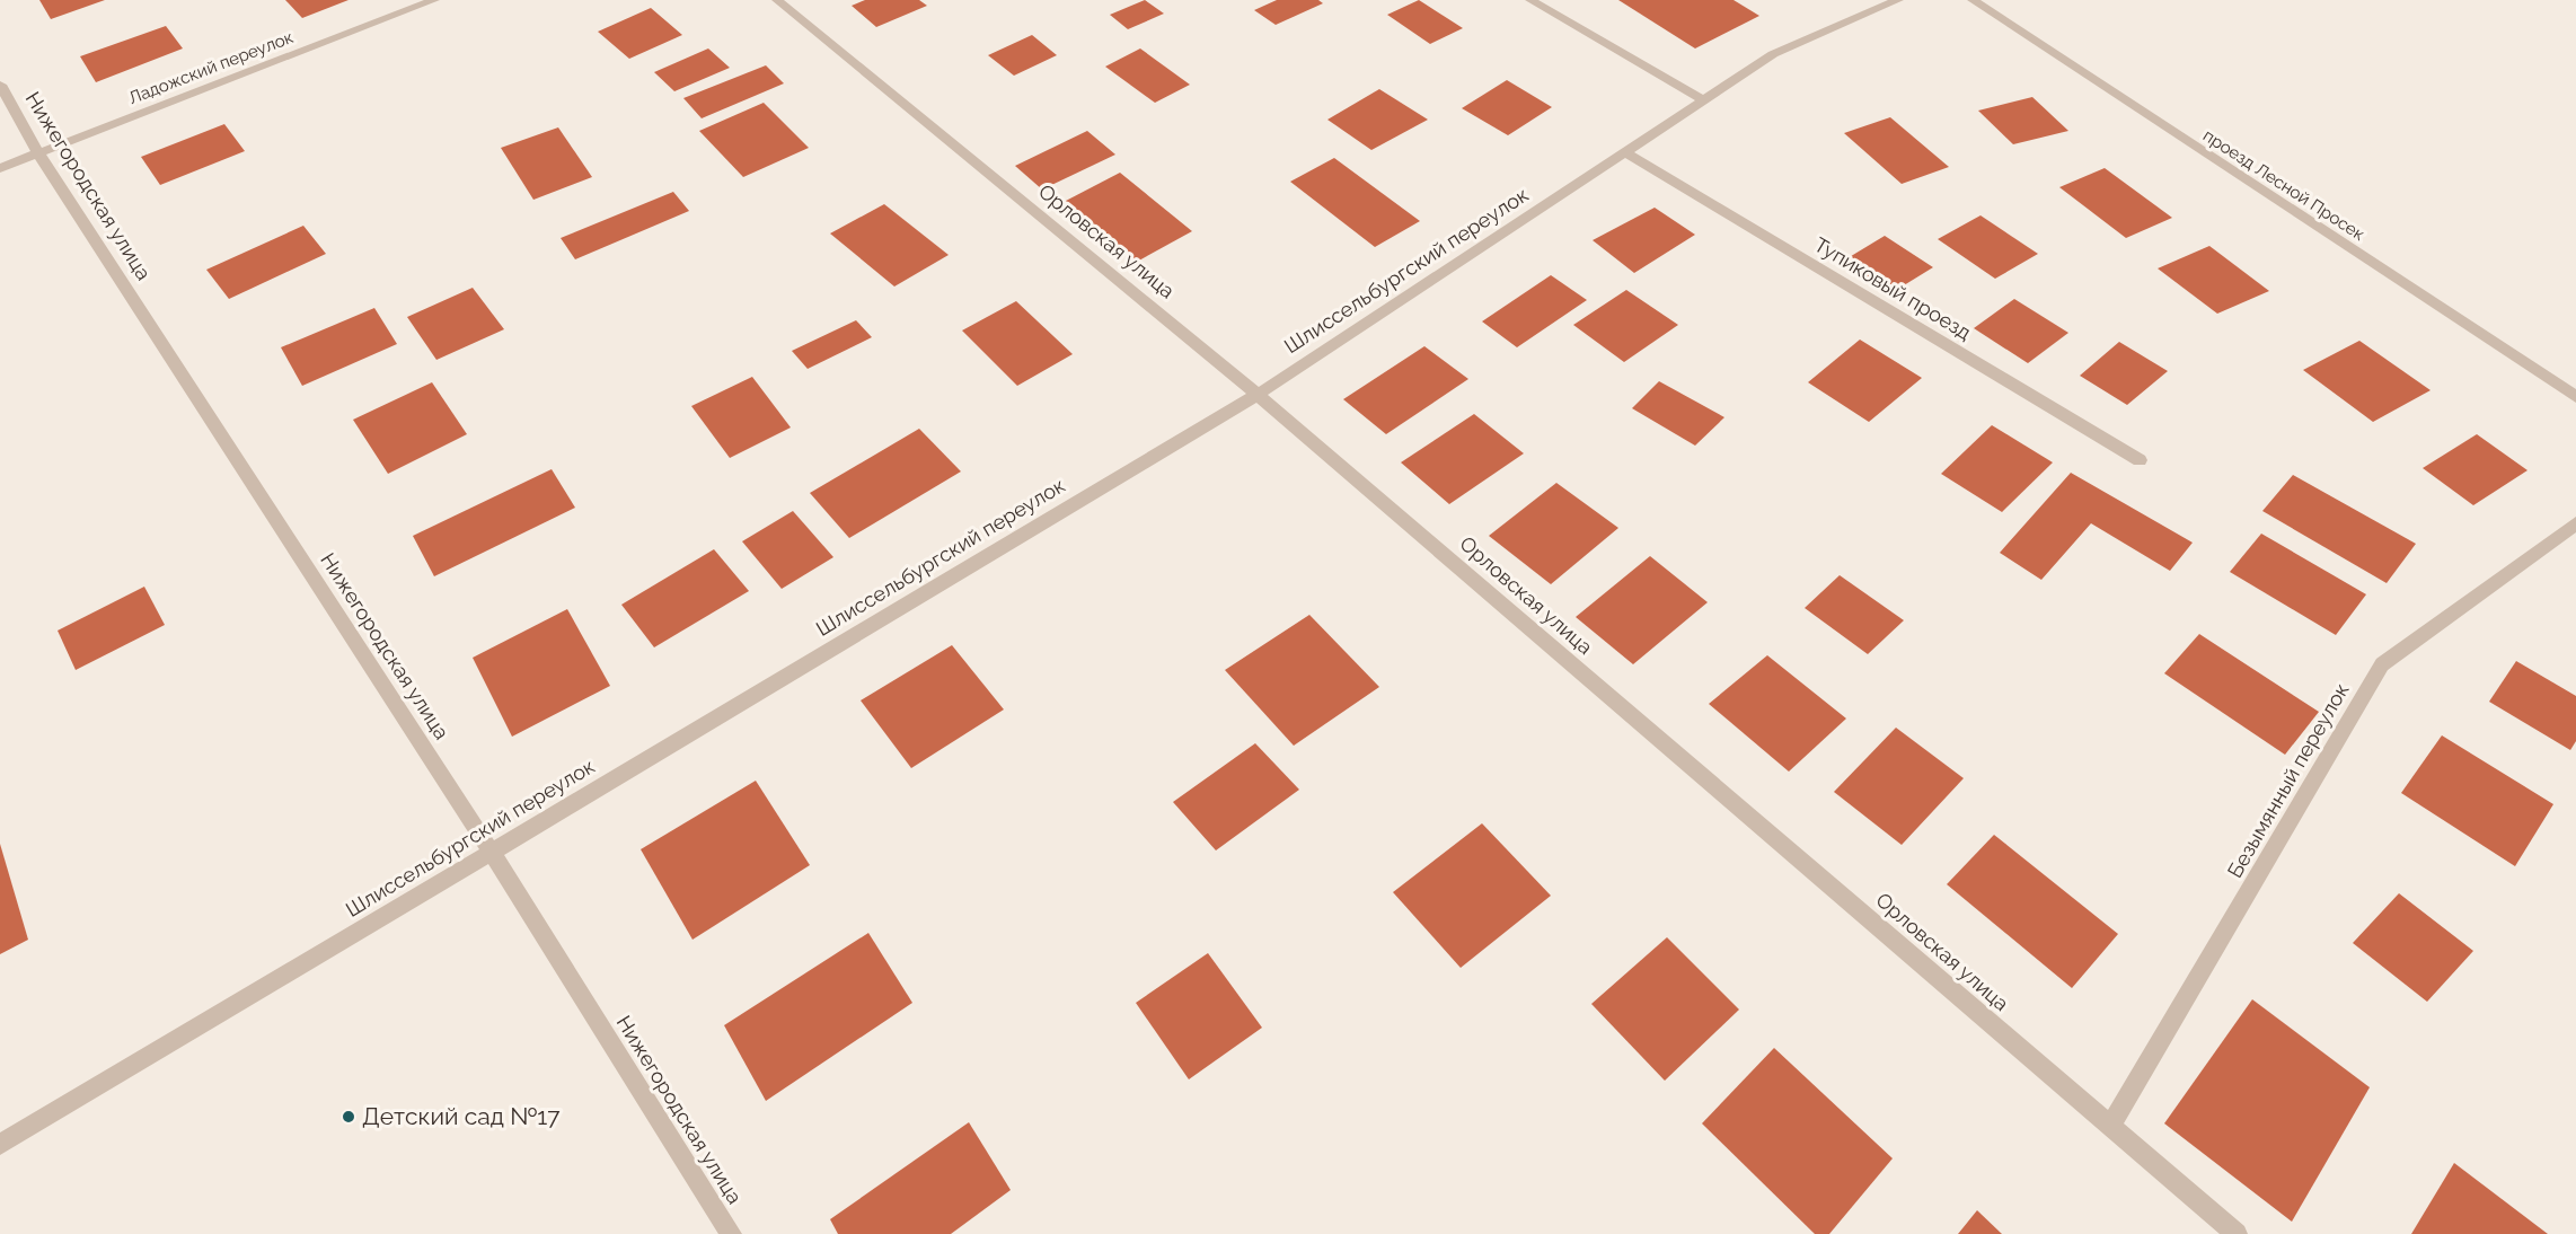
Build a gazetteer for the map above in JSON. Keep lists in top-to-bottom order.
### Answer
{
  "streets": {
    "street": [
      "Ладожский переулок",
      "проезд Лесной Просек",
      "Нижегородская улица",
      "Орловская улица",
      "Шлиссельбургский переулок",
      "Тупиковый проезд",
      "Безымянный переулок"
    ]
  },
  "crossings": [
    ["Ладожский переулок", "Нижегородская улица"],
    ["Нижегородская улица", "Шлиссельбургский переулок"],
    ["Орловская улица", "Шлиссельбургский переулок"],
    ["Орловская улица", "Безымянный переулок"],
    ["Шлиссельбургский переулок", "Тупиковый проезд"]
  ],
  "places": ["Детский сад №17"]
}
